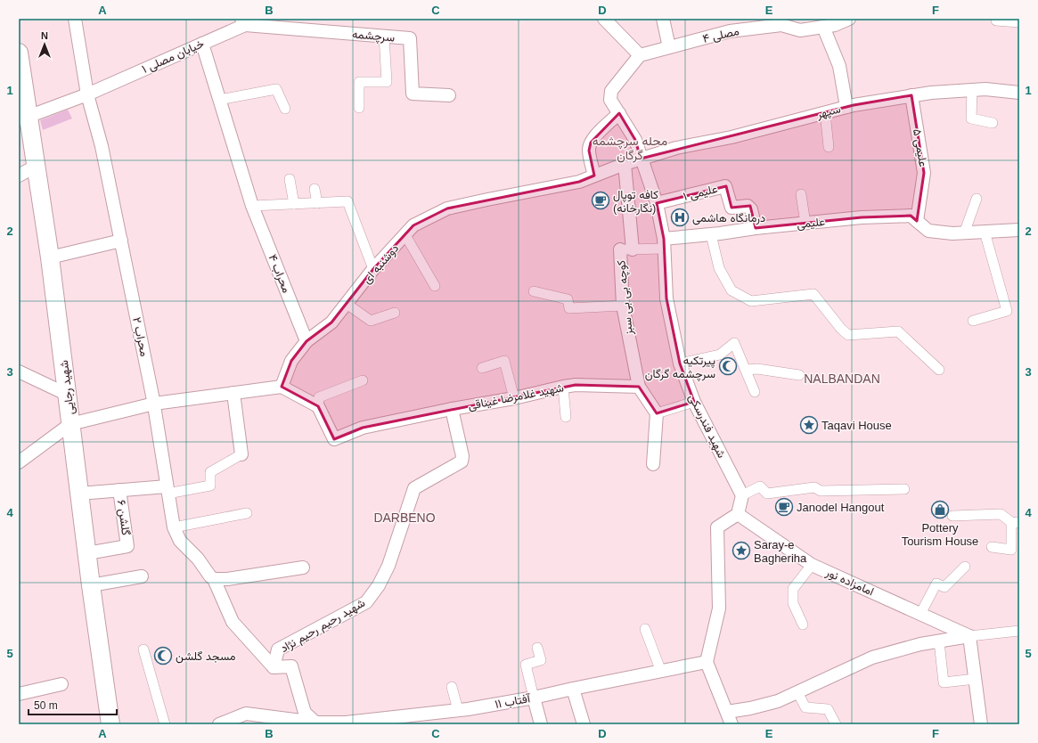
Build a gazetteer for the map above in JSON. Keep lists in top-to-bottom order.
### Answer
{
  "streets": {
    "main road": ["شهید رجایی"],
    "street": [
      "۴ مصلی",
      "سرچشمه",
      "خیابان مصلی ۱",
      "سپهر",
      "۵ علیمی",
      "۱ علیمی",
      "علیمی",
      "دوشنبه ای",
      "۴ محراب",
      "کوچه بی بی سبز",
      "۲ محراب",
      "شهید غلامرضا غیناقی",
      "شهید فندرسکی",
      "۶ گلشن",
      "امامزاده نور",
      "شهید رحیم رحیم نژاد",
      "آفتاب ۱۱"
    ]
  },
  "crossings": [
    ["۴ مصلی", "شهید فندرسکی"],
    ["سرچشمه", "خیابان مصلی ۱"],
    ["خیابان مصلی ۱", "۴ محراب"],
    ["خیابان مصلی ۱", "۲ محراب"],
    ["خیابان مصلی ۱", "شهید رجایی"],
    ["سپهر", "۵ علیمی"],
    ["سپهر", "دوشنبه ای"],
    ["سپهر", "شهید فندرسکی"],
    ["۵ علیمی", "علیمی"],
    ["۱ علیمی", "علیمی"],
    ["۱ علیمی", "شهید فندرسکی"],
    ["علیمی", "شهید فندرسکی"],
    ["دوشنبه ای", "۴ محراب"],
    ["دوشنبه ای", "کوچه بی بی سبز"],
    ["دوشنبه ای", "شهید فندرسکی"],
    ["کوچه بی بی سبز", "شهید غلامرضا غیناقی"],
    ["۲ محراب", "شهید رحیم رحیم نژاد"],
    ["شهید رجایی", "۶ گلشن"],
    ["شهید غلامرضا غیناقی", "شهید رحیم رحیم نژاد"]
  ],
  "districts": ["محله سرچشمه گرگان", "NALBANDAN", "DARBENO"],
  "places": {
    "cafe": ["کافه توپال (نگارخانه)", "Janodel Hangout"],
    "hospital": ["درمانگاه هاشمی"],
    "mosque": ["پیرتکیه سرچشمه گرگان", "مسجد گلشن"],
    "place": ["Taqavi House", "Saray-e Bagheriha"],
    "shop": ["Pottery Tourism House"]
  },
  "scale_bar": "50 m",
  "north": "top",
  "grid": {
    "columns": [
      "A",
      "B",
      "C",
      "D",
      "E",
      "F"
    ],
    "rows": [
      "1",
      "2",
      "3",
      "4",
      "5"
    ]
  }
}
